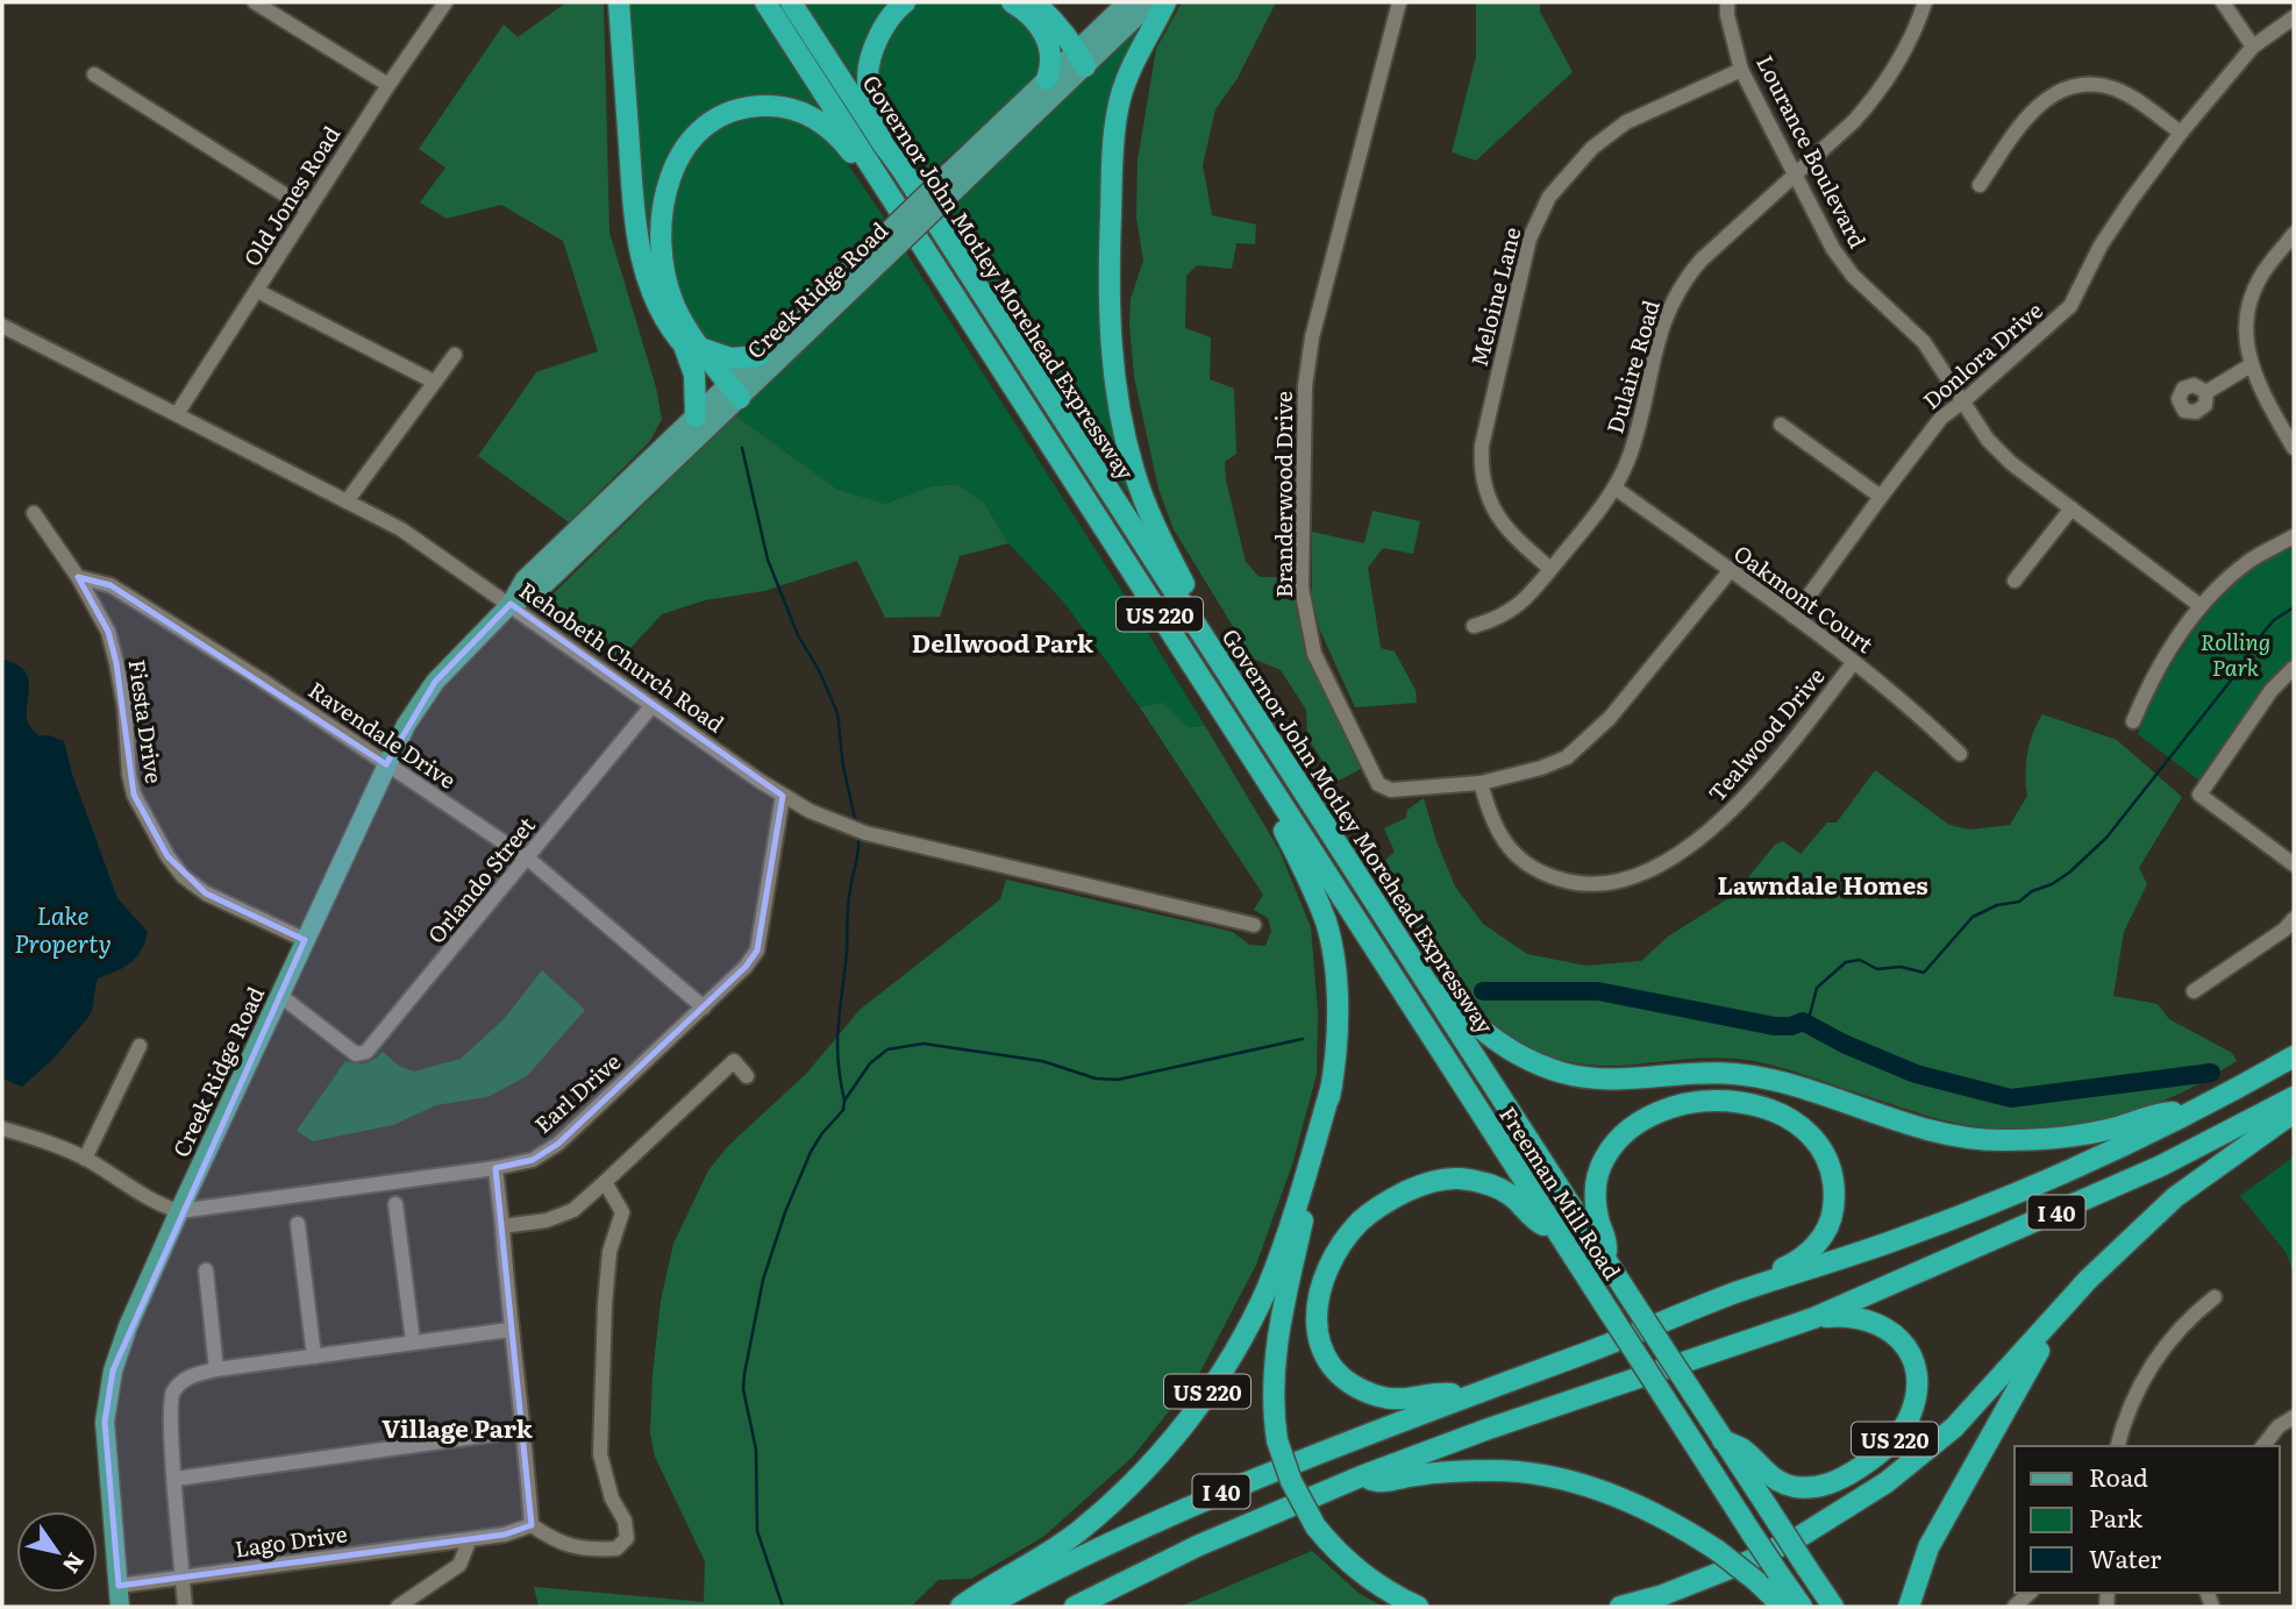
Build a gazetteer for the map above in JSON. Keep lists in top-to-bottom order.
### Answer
{
  "streets": {
    "highway": [
      "Governor John Motley Morehead Expressway",
      "US 220",
      "Freeman Mill Road",
      "I 40"
    ],
    "main road": ["Creek Ridge Road"],
    "street": [
      "Lourance Boulevard",
      "Old Jones Road",
      "Meloine Lane",
      "Donlora Drive",
      "Dulaire Road",
      "Branderwood Drive",
      "Oakmont Court",
      "Rehobeth Church Road",
      "Fiesta Drive",
      "Ravendale Drive",
      "Tealwood Drive",
      "Orlando Street",
      "Earl Drive",
      "Lago Drive"
    ]
  },
  "crossings": [
    ["Lourance Boulevard", "Meloine Lane"],
    ["Lourance Boulevard", "Donlora Drive"],
    ["Lourance Boulevard", "Dulaire Road"],
    ["Old Jones Road", "Rehobeth Church Road"],
    ["Governor John Motley Morehead Expressway", "US 220"],
    ["Governor John Motley Morehead Expressway", "Freeman Mill Road"],
    ["Creek Ridge Road", "Rehobeth Church Road"],
    ["Creek Ridge Road", "Fiesta Drive"],
    ["Creek Ridge Road", "Ravendale Drive"],
    ["Creek Ridge Road", "Orlando Street"],
    ["Creek Ridge Road", "Earl Drive"],
    ["Creek Ridge Road", "Lago Drive"],
    ["Meloine Lane", "Dulaire Road"],
    ["Donlora Drive", "Oakmont Court"],
    ["Dulaire Road", "Oakmont Court"],
    ["Branderwood Drive", "Oakmont Court"],
    ["Branderwood Drive", "Tealwood Drive"],
    ["Oakmont Court", "Tealwood Drive"],
    ["US 220", "Freeman Mill Road"],
    ["US 220", "I 40"],
    ["Rehobeth Church Road", "Orlando Street"],
    ["Rehobeth Church Road", "Earl Drive"],
    ["Fiesta Drive", "Ravendale Drive"],
    ["Ravendale Drive", "Orlando Street"],
    ["Ravendale Drive", "Earl Drive"]
  ],
  "districts": ["Dellwood Park", "Lawndale Homes", "Village Park"],
  "water": ["Lake Property"],
  "parks": ["Rolling Park"],
  "legend": ["Road", "Park", "Water"],
  "north": "bottom right"
}
